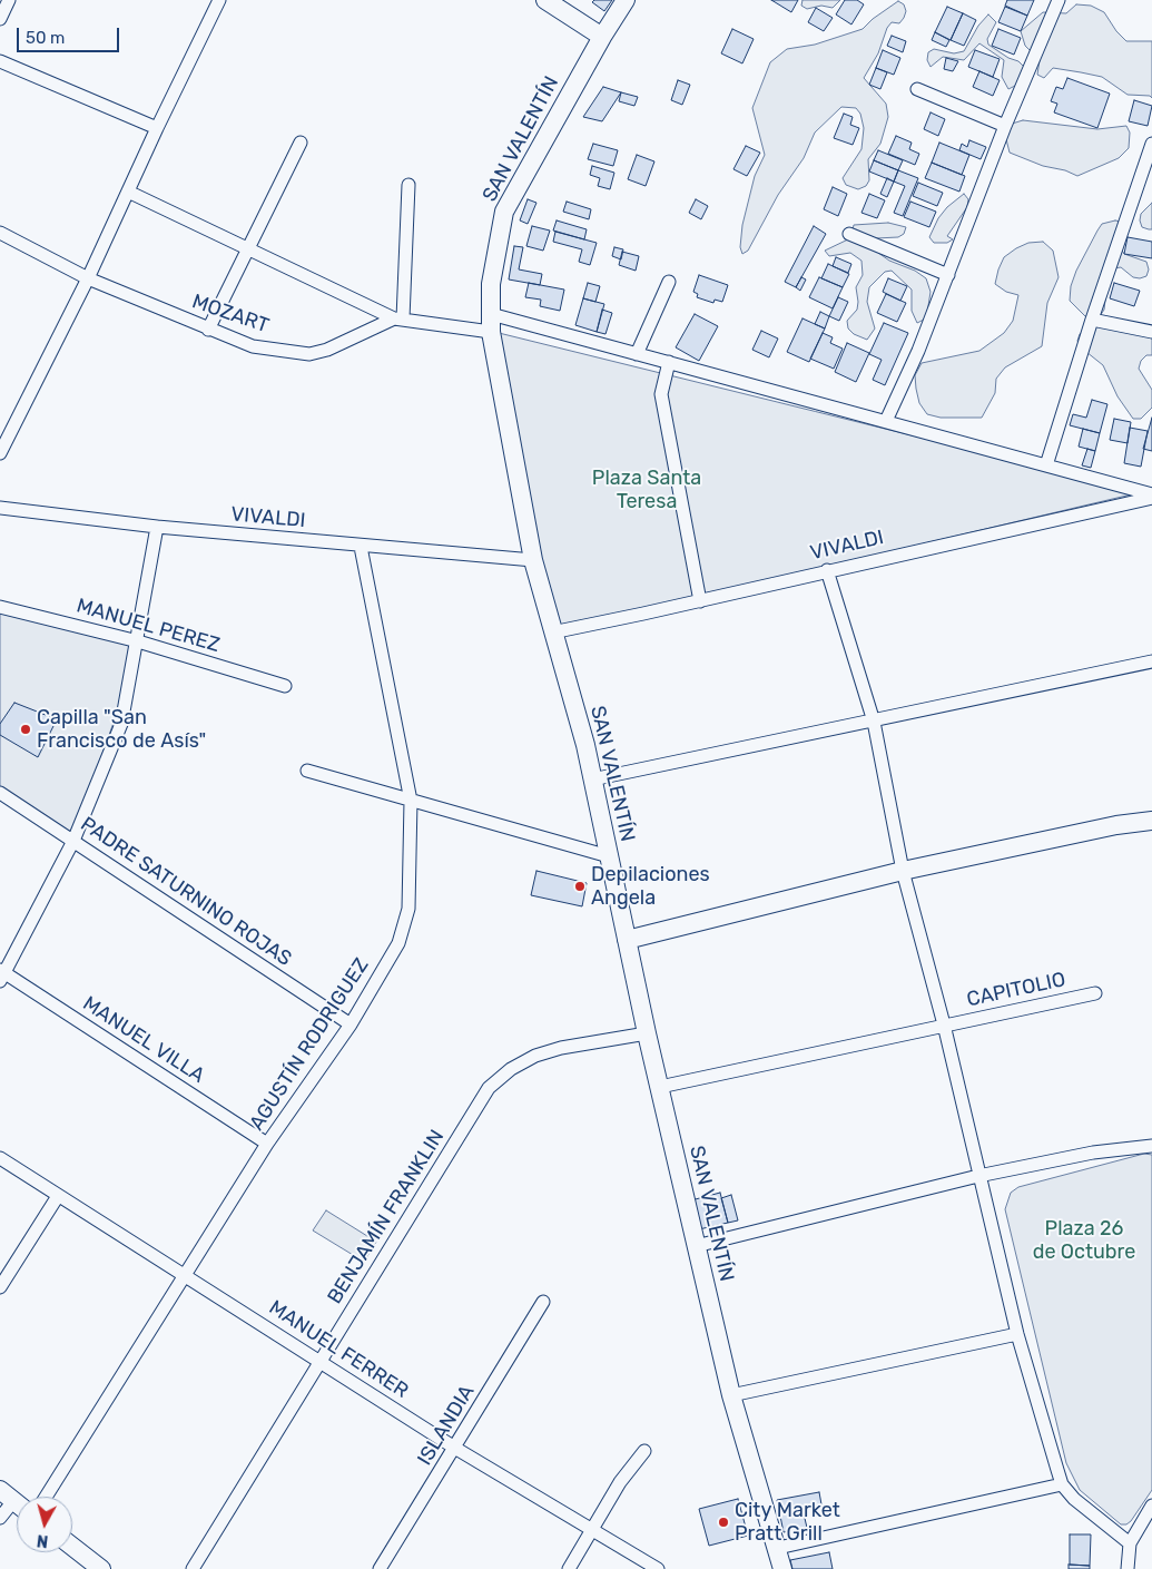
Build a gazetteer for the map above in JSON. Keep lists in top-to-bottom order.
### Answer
{
  "streets": {
    "main road": ["SAN VALENTÍN"],
    "street": [
      "MOZART",
      "VIVALDI",
      "MANUEL PEREZ",
      "PADRE SATURNINO ROJAS",
      "CAPITOLIO",
      "MANUEL VILLA",
      "AGUSTÍN RODRIGUEZ",
      "BENJAMÍN FRANKLIN",
      "MANUEL FERRER",
      "ISLANDIA"
    ]
  },
  "crossings": [
    ["SAN VALENTÍN", "VIVALDI"],
    ["SAN VALENTÍN", "CAPITOLIO"],
    ["SAN VALENTÍN", "BENJAMÍN FRANKLIN"],
    ["VIVALDI", "AGUSTÍN RODRIGUEZ"],
    ["PADRE SATURNINO ROJAS", "AGUSTÍN RODRIGUEZ"],
    ["MANUEL VILLA", "AGUSTÍN RODRIGUEZ"],
    ["AGUSTÍN RODRIGUEZ", "MANUEL FERRER"],
    ["BENJAMÍN FRANKLIN", "MANUEL FERRER"],
    ["MANUEL FERRER", "ISLANDIA"]
  ],
  "parks": ["Plaza Santa Teresa", "Plaza 26 de Octubre"],
  "places": ["Capilla \"San Francisco de Asís\"", "Depilaciones Angela", "City Market Pratt Grill"],
  "scale_bar": "50 m",
  "north": "bottom"
}
